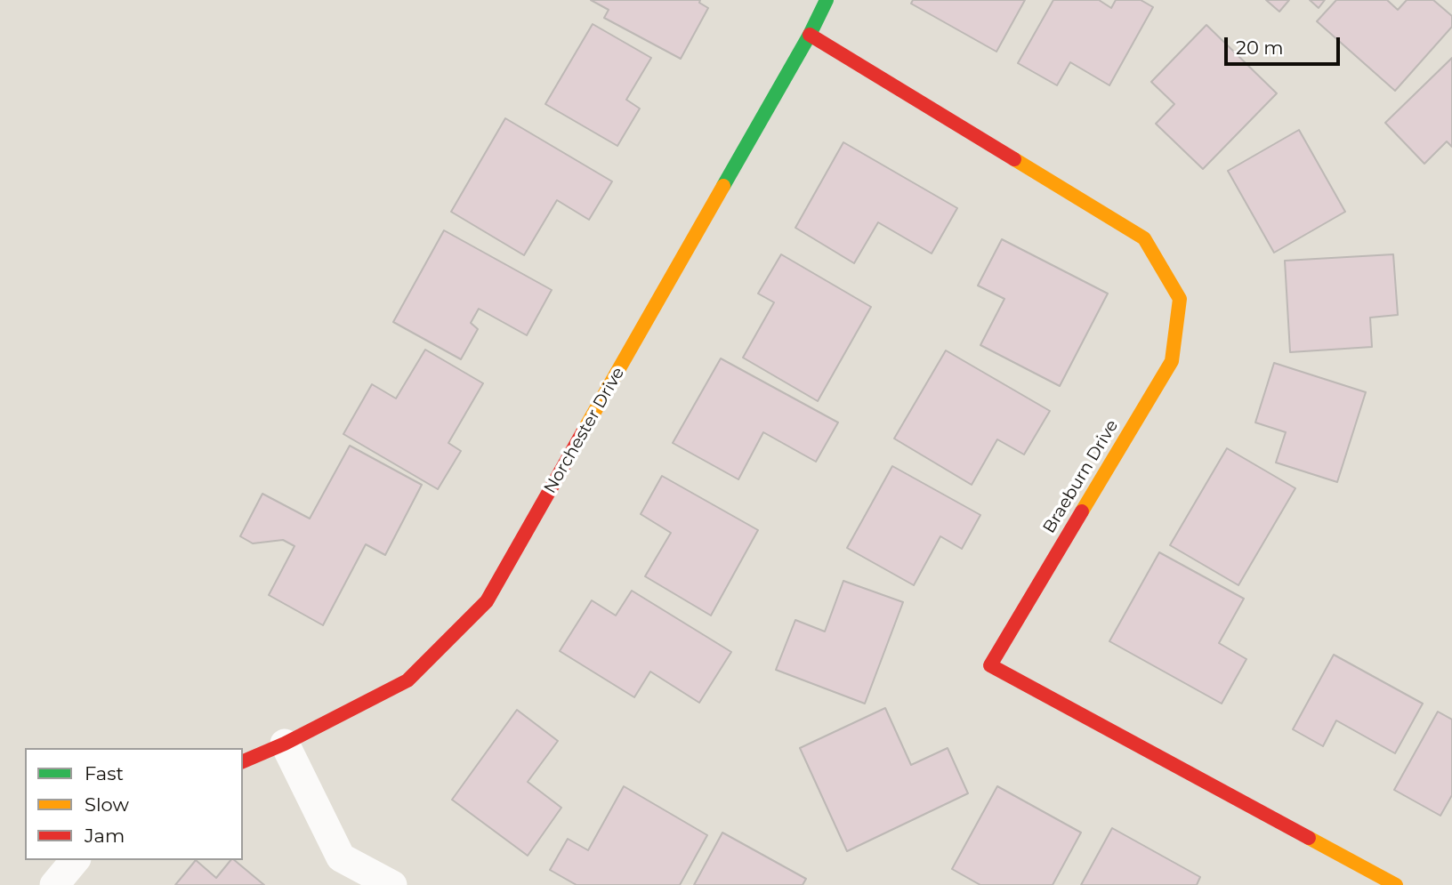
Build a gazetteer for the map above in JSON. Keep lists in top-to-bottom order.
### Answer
{
  "streets": {
    "street": ["Norchester Drive", "Braeburn Drive"]
  },
  "crossings": [
    ["Norchester Drive", "Braeburn Drive"]
  ],
  "legend": ["Fast", "Slow", "Jam"],
  "scale_bar": "20 m"
}
